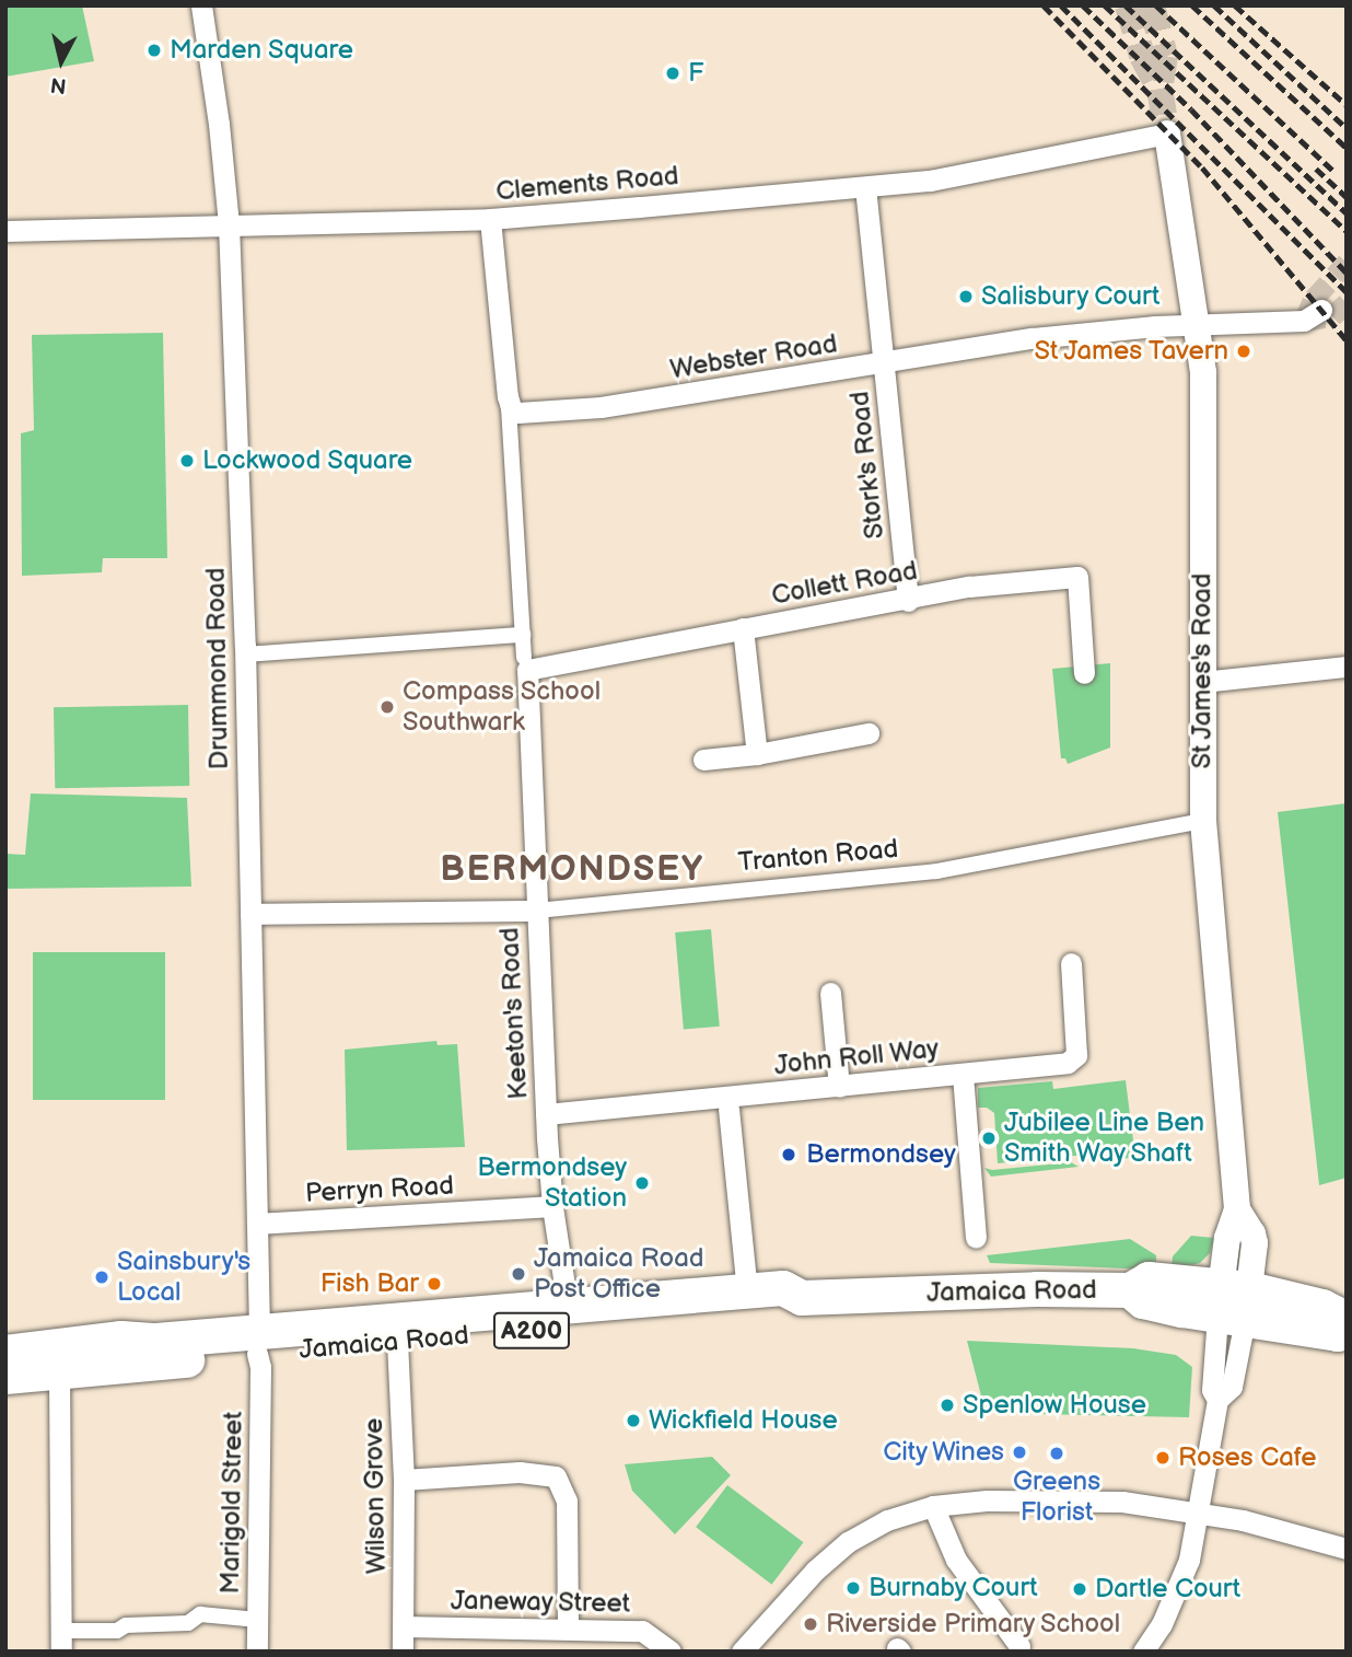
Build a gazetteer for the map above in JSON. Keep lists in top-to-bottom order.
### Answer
{
  "streets": {
    "main road": ["Jamaica Road", "A200"],
    "street": [
      "Clements Road",
      "Webster Road",
      "Stork's Road",
      "Collett Road",
      "Drummond Road",
      "St James's Road",
      "Tranton Road",
      "Keeton's Road",
      "John Roll Way",
      "Perryn Road",
      "Wilson Grove",
      "Marigold Street",
      "Janeway Street"
    ]
  },
  "crossings": [
    ["Clements Road", "Stork's Road"],
    ["Clements Road", "Drummond Road"],
    ["Clements Road", "St James's Road"],
    ["Webster Road", "Stork's Road"],
    ["Webster Road", "St James's Road"],
    ["Stork's Road", "Collett Road"],
    ["Collett Road", "Keeton's Road"],
    ["Drummond Road", "Tranton Road"],
    ["Drummond Road", "Perryn Road"],
    ["Drummond Road", "Jamaica Road"],
    ["Drummond Road", "Marigold Street"],
    ["St James's Road", "Tranton Road"],
    ["St James's Road", "Jamaica Road"],
    ["Tranton Road", "Keeton's Road"],
    ["Keeton's Road", "John Roll Way"],
    ["Keeton's Road", "Perryn Road"],
    ["Keeton's Road", "Jamaica Road"],
    ["Jamaica Road", "Wilson Grove"],
    ["Jamaica Road", "Marigold Street"],
    ["Wilson Grove", "Janeway Street"]
  ],
  "districts": ["BERMONDSEY"],
  "places": [
    "Marden Square",
    "F",
    "Salisbury Court",
    "St James Tavern",
    "Lockwood Square",
    "Compass School Southwark",
    "Jubilee Line Ben Smith Way Shaft",
    "Bermondsey",
    "Bermondsey Station",
    "Jamaica Road Post Office",
    "Sainsbury's Local",
    "Fish Bar",
    "Spenlow House",
    "Wickfield House",
    "City Wines",
    "Greens Florist",
    "Roses Cafe",
    "Burnaby Court",
    "Dartle Court",
    "Riverside Primary School"
  ],
  "north": "bottom"
}
